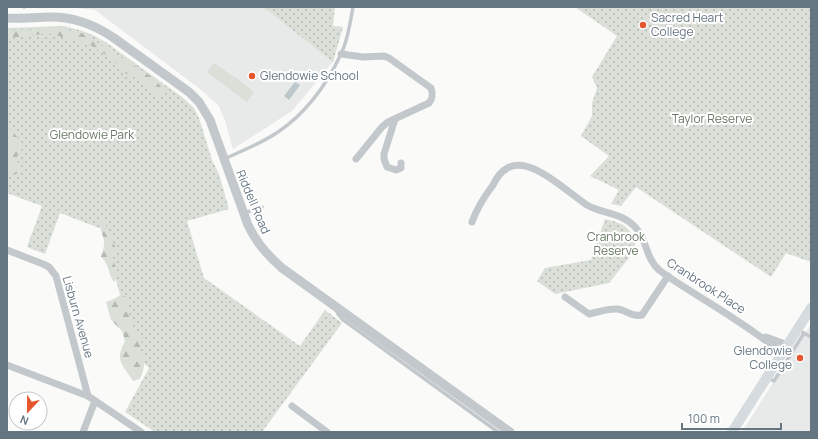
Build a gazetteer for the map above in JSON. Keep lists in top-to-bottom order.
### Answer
{
  "streets": {
    "street": ["Riddell Road", "Cranbrook Place", "Lisburn Avenue"]
  },
  "parks": ["Taylor Reserve", "Glendowie Park", "Cranbrook Reserve"],
  "places": ["Sacred Heart College", "Glendowie School", "Glendowie College"],
  "scale_bar": "100 m",
  "north": "bottom"
}
